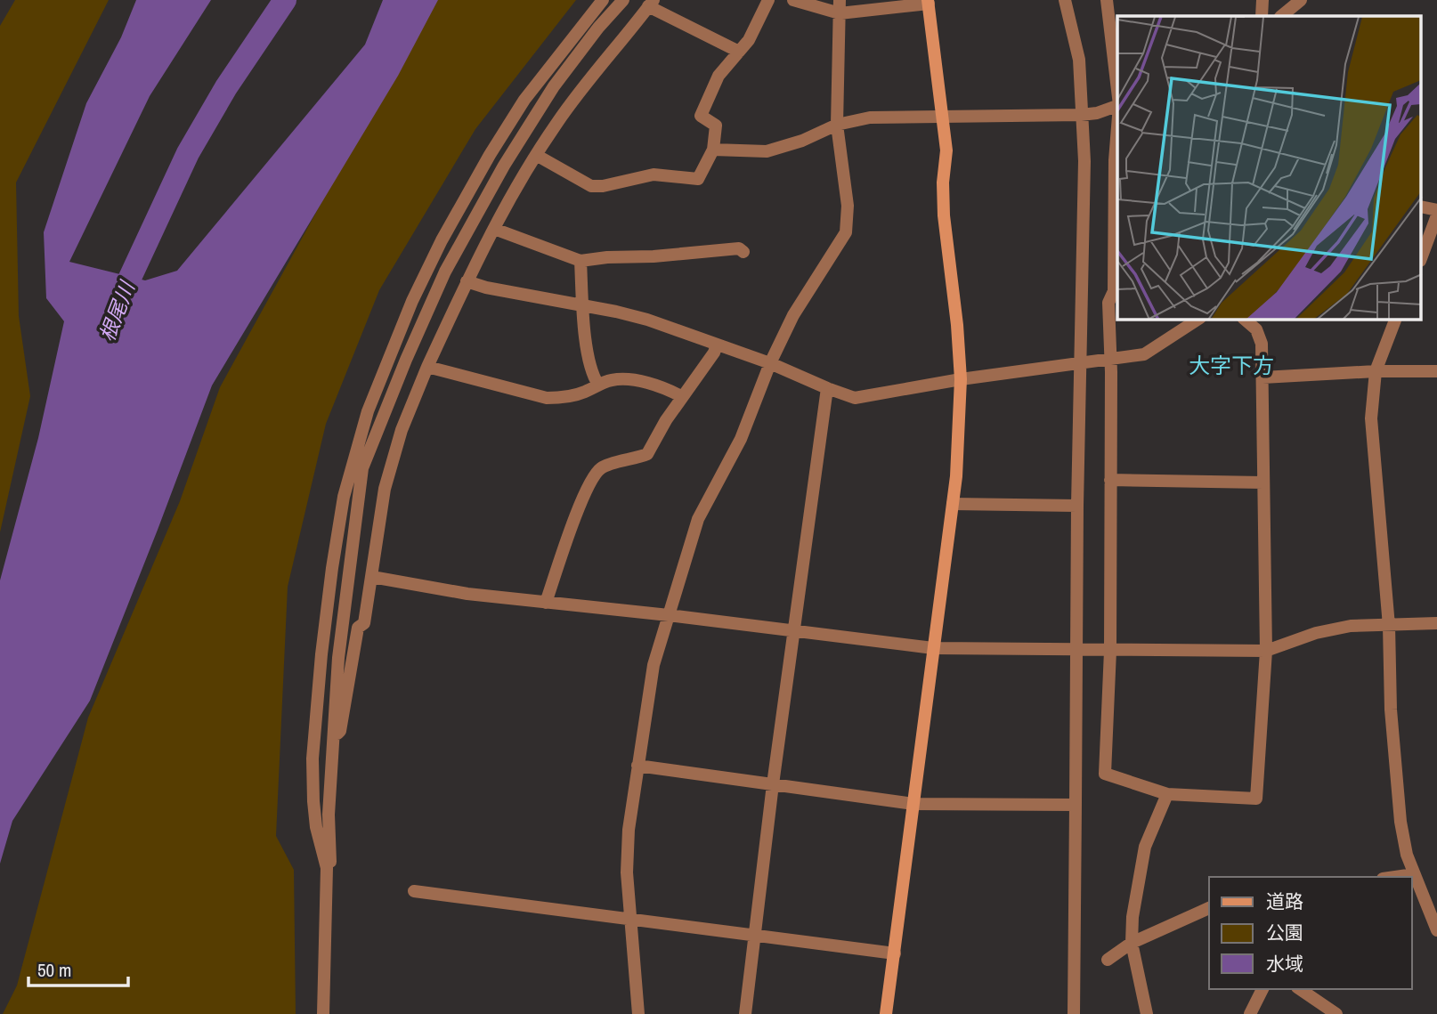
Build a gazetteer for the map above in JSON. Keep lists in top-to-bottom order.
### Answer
{
  "districts": ["大字下方"],
  "water": ["根尾川"],
  "legend": ["道路", "公園", "水域"],
  "scale_bar": "50 m"
}
